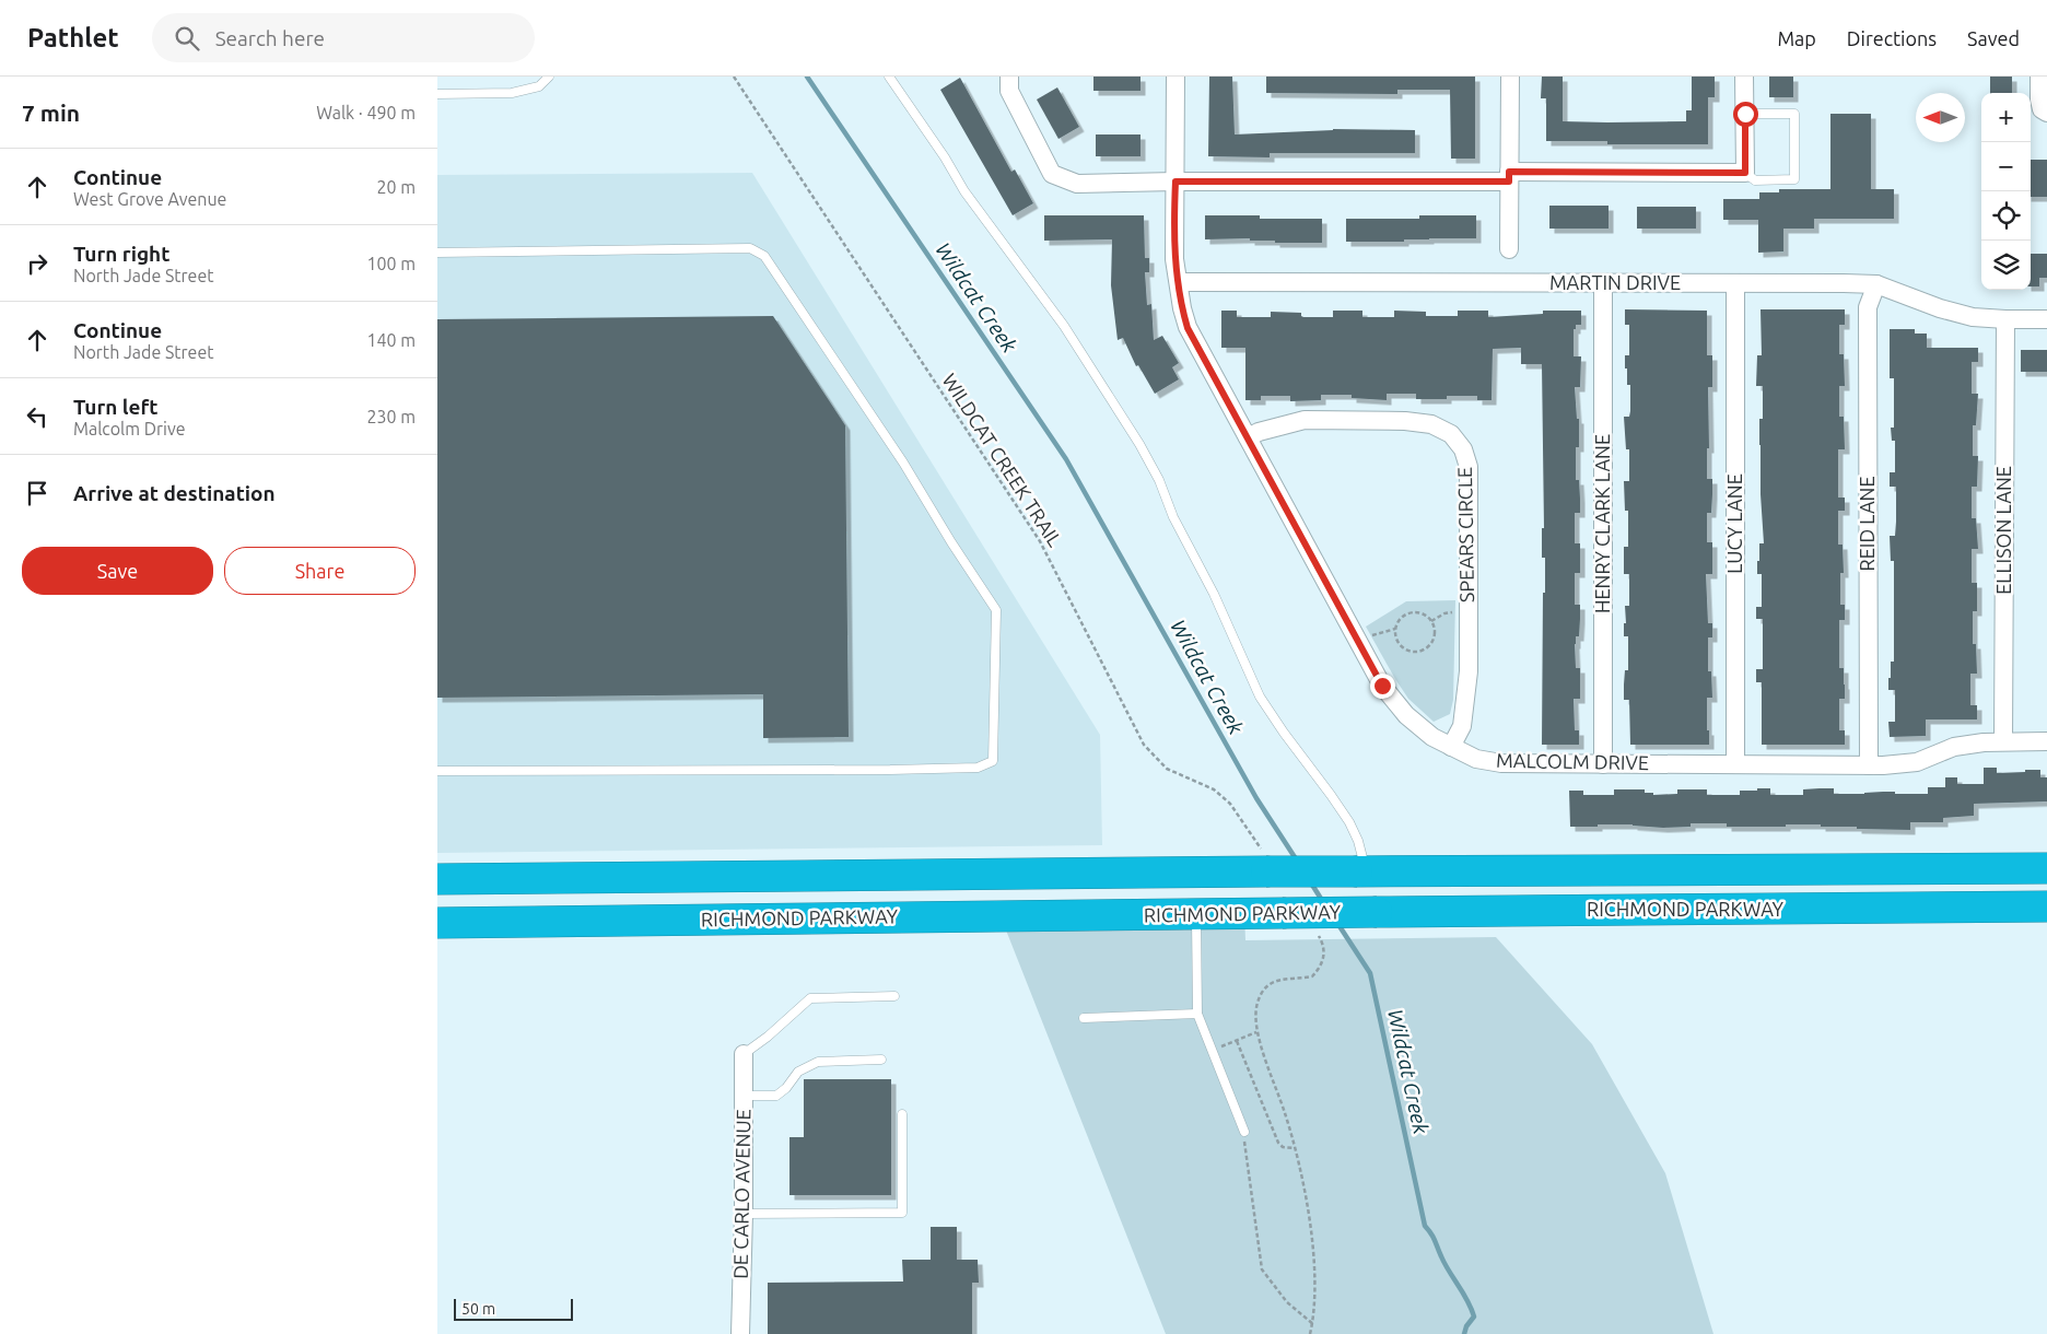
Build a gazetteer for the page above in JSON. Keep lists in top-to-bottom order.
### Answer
{
  "streets": {
    "highway": ["RICHMOND PARKWAY"],
    "street": [
      "MARTIN DRIVE",
      "HENRY CLARK LANE",
      "LUCY LANE",
      "REID LANE",
      "ELLISON LANE",
      "SPEARS CIRCLE",
      "MALCOLM DRIVE",
      "DE CARLO AVENUE"
    ],
    "path": ["WILDCAT CREEK TRAIL"]
  },
  "crossings": [
    ["MARTIN DRIVE", "HENRY CLARK LANE"],
    ["MARTIN DRIVE", "LUCY LANE"],
    ["MARTIN DRIVE", "REID LANE"],
    ["MARTIN DRIVE", "ELLISON LANE"],
    ["MARTIN DRIVE", "MALCOLM DRIVE"],
    ["HENRY CLARK LANE", "MALCOLM DRIVE"],
    ["LUCY LANE", "MALCOLM DRIVE"],
    ["REID LANE", "MALCOLM DRIVE"],
    ["ELLISON LANE", "MALCOLM DRIVE"],
    ["SPEARS CIRCLE", "MALCOLM DRIVE"]
  ],
  "water": ["Wildcat Creek"],
  "scale_bar": "50 m",
  "north": "left",
  "page": {
    "header": "Pathlet",
    "search": "Search here",
    "nav": ["Map", "Directions", "Saved"],
    "heading": ["7 min", "Walk · 490 m"],
    "map_buttons": ["+", "−"],
    "list": [
      ["Continue", "West Grove Avenue", "20 m"],
      ["Turn right", "North Jade Street", "100 m"],
      ["Continue", "North Jade Street", "140 m"],
      ["Turn left", "Malcolm Drive", "230 m"],
      "Arrive at destination"
    ],
    "buttons": ["Save", "Share"],
    "scale": "50 m"
  }
}
